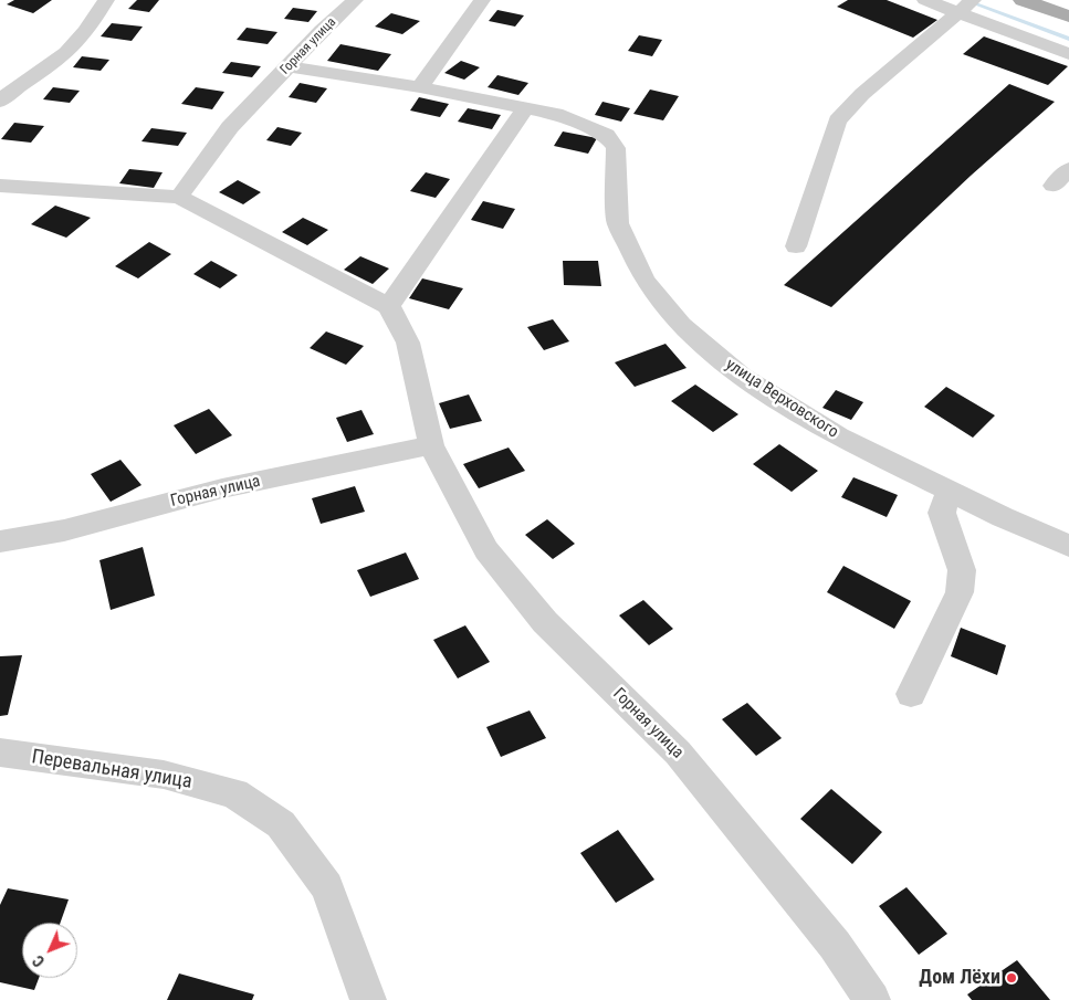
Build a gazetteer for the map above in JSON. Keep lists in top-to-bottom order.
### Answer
{
  "streets": {
    "street": ["Горная улица", "улица Верховского", "Перевальная улица"]
  },
  "crossings": [
    ["Горная улица", "улица Верховского"]
  ],
  "places": ["Дом Лёхи"],
  "north": "bottom left"
}
